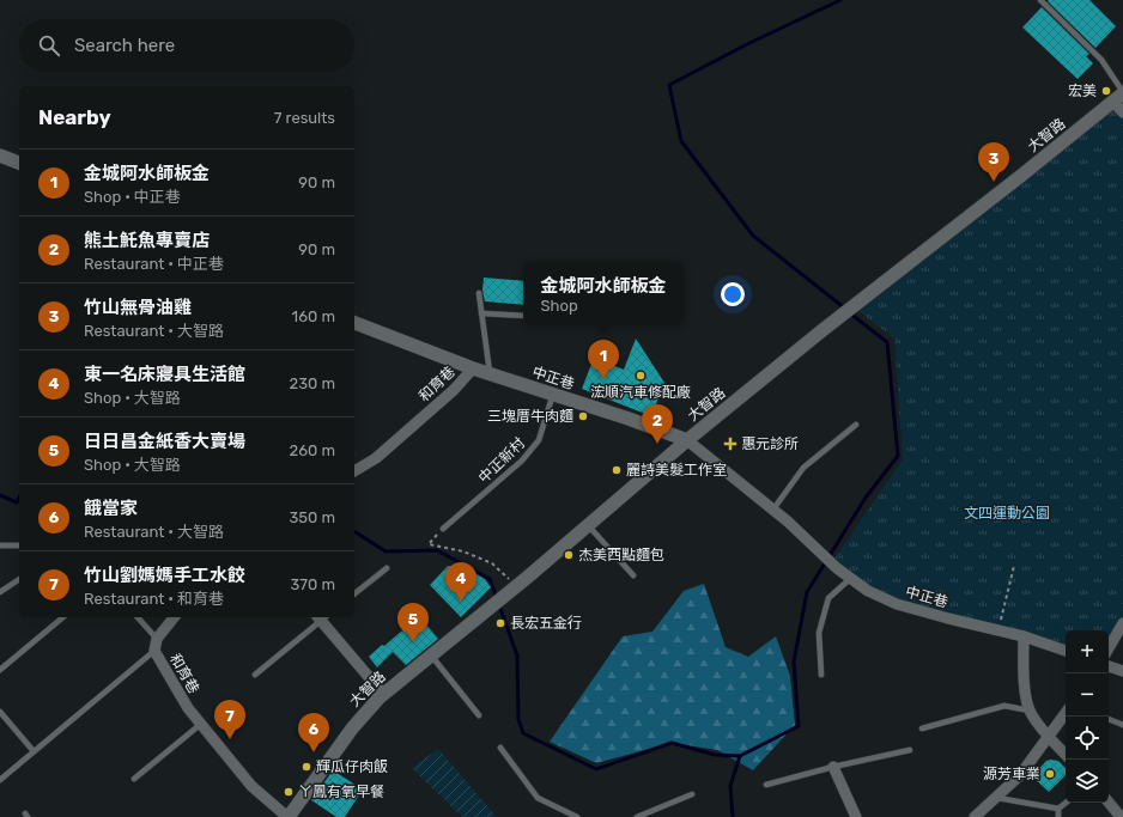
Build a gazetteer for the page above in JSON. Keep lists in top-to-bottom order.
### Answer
{
  "streets": {
    "street": ["大智路", "中正巷", "和育巷"],
    "lane": ["中正新村"]
  },
  "crossings": [
    ["大智路", "中正巷"],
    ["大智路", "和育巷"],
    ["中正巷", "和育巷"],
    ["中正巷", "中正新村"]
  ],
  "parks": ["文四運動公園"],
  "places": {
    "other": [
      "宏美",
      "浤順汽車修配廠",
      "三塊厝牛肉麵",
      "麗詩美髮工作室",
      "杰美西點麵包",
      "長宏五金行",
      "輝瓜仔肉飯",
      "源芳車業",
      "ㄚ鳳有氧早餐"
    ],
    "health": ["惠元診所"]
  },
  "page": {
    "search": "Search here",
    "heading": ["Nearby", "7 results"],
    "pins": [
      "3",
      "1",
      "2",
      "4",
      "5",
      "7",
      "6"
    ],
    "list": [
      {
        "mark": "1",
        "name": "金城阿水師板金",
        "note": "Shop · 中正巷",
        "value": "90 m"
      },
      {
        "mark": "2",
        "name": "熊土魠魚專賣店",
        "note": "Restaurant · 中正巷",
        "value": "90 m"
      },
      {
        "mark": "3",
        "name": "竹山無骨油雞",
        "note": "Restaurant · 大智路",
        "value": "160 m"
      },
      {
        "mark": "4",
        "name": "東一名床寢具生活館",
        "note": "Shop · 大智路",
        "value": "230 m"
      },
      {
        "mark": "5",
        "name": "日日昌金紙香大賣場",
        "note": "Shop · 大智路",
        "value": "260 m"
      },
      {
        "mark": "6",
        "name": "餓當家",
        "note": "Restaurant · 大智路",
        "value": "350 m"
      },
      {
        "mark": "7",
        "name": "竹山劉媽媽手工水餃",
        "note": "Restaurant · 和育巷",
        "value": "370 m"
      }
    ],
    "popup": ["金城阿水師板金", "Shop"],
    "map_buttons": ["+", "−"]
  }
}
